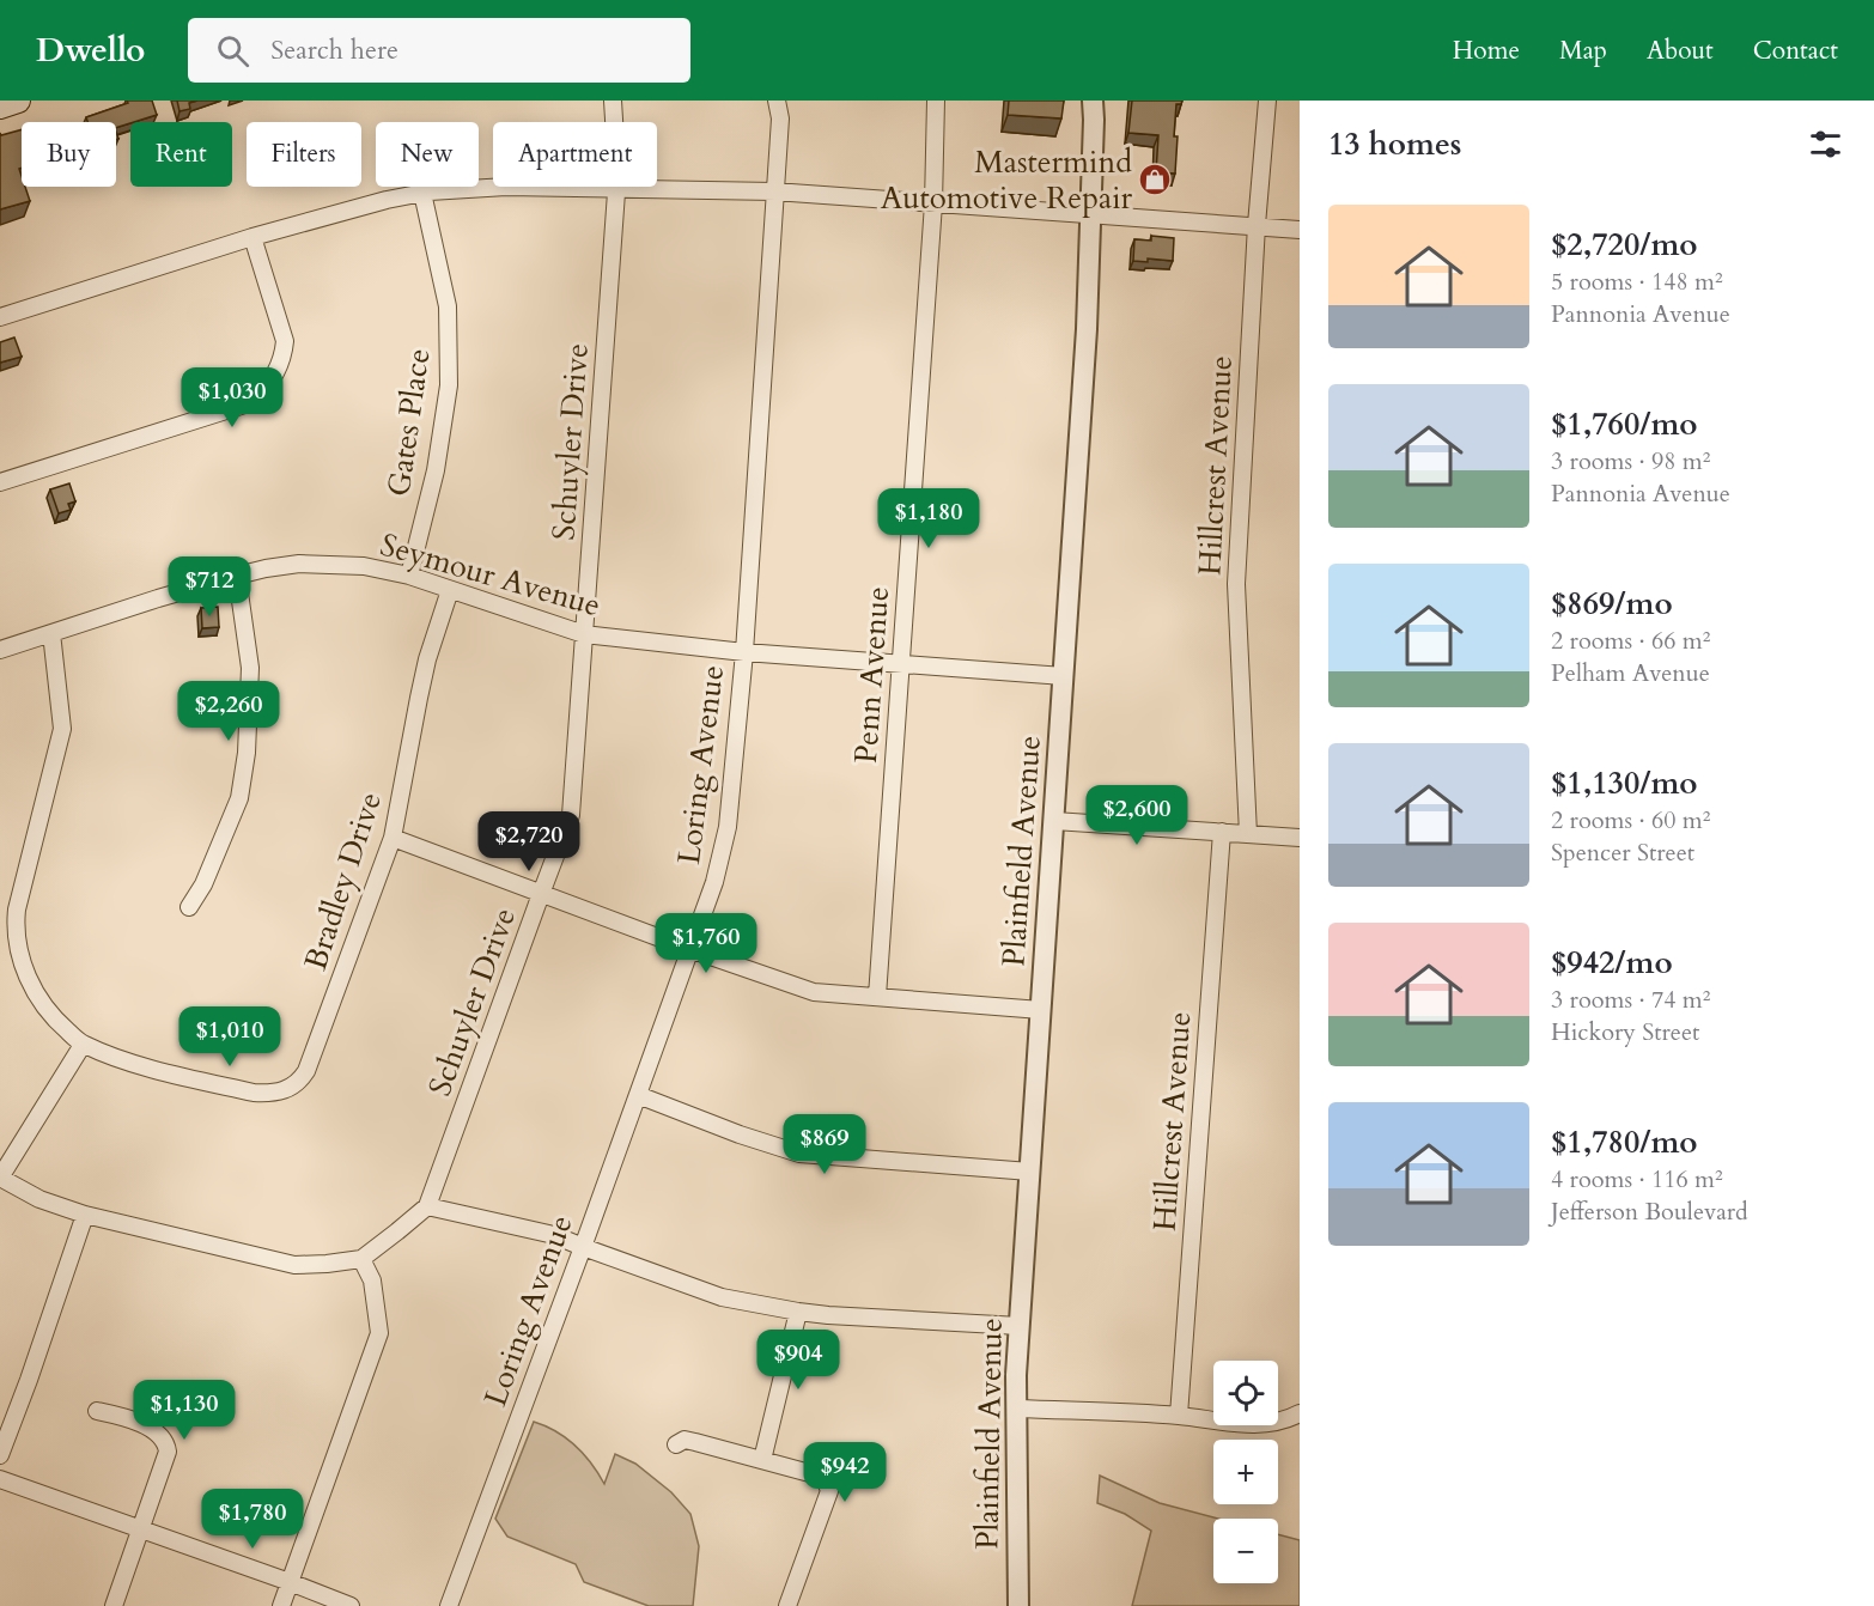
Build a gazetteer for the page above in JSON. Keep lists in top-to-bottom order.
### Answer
{
  "streets": {
    "street": [
      "Gates Place",
      "Schuyler Drive",
      "Hillcrest Avenue",
      "Seymour Avenue",
      "Penn Avenue",
      "Loring Avenue",
      "Plainfield Avenue",
      "Bradley Drive"
    ]
  },
  "crossings": [
    ["Gates Place", "Seymour Avenue"],
    ["Schuyler Drive", "Seymour Avenue"],
    ["Seymour Avenue", "Penn Avenue"],
    ["Seymour Avenue", "Loring Avenue"],
    ["Seymour Avenue", "Plainfield Avenue"],
    ["Seymour Avenue", "Bradley Drive"]
  ],
  "places": {
    "shop": ["Mastermind Automotive Repair"]
  },
  "page": {
    "header": "Dwello",
    "search": "Search here",
    "nav": [
      "Home",
      "Map",
      "About",
      "Contact"
    ],
    "heading": "13 homes",
    "chip": [
      "Buy",
      "Rent",
      "Filters",
      "New",
      "Apartment"
    ],
    "list": [
      {
        "name": "$2,720/mo",
        "note": "5 rooms · 148 m² · Pannonia Avenue"
      },
      {
        "name": "$1,760/mo",
        "note": "3 rooms · 98 m² · Pannonia Avenue"
      },
      {
        "name": "$869/mo",
        "note": "2 rooms · 66 m² · Pelham Avenue"
      },
      {
        "name": "$1,130/mo",
        "note": "2 rooms · 60 m² · Spencer Street"
      },
      {
        "name": "$942/mo",
        "note": "3 rooms · 74 m² · Hickory Street"
      },
      {
        "name": "$1,780/mo",
        "note": "4 rooms · 116 m² · Jefferson Boulevard"
      }
    ],
    "price": [
      "$1,030",
      "$1,180",
      "$712",
      "$2,260",
      "$2,600",
      "$2,720",
      "$1,760",
      "$1,010",
      "$869",
      "$904",
      "$1,130",
      "$942",
      "$1,780"
    ],
    "map_buttons": ["+", "−"]
  }
}
